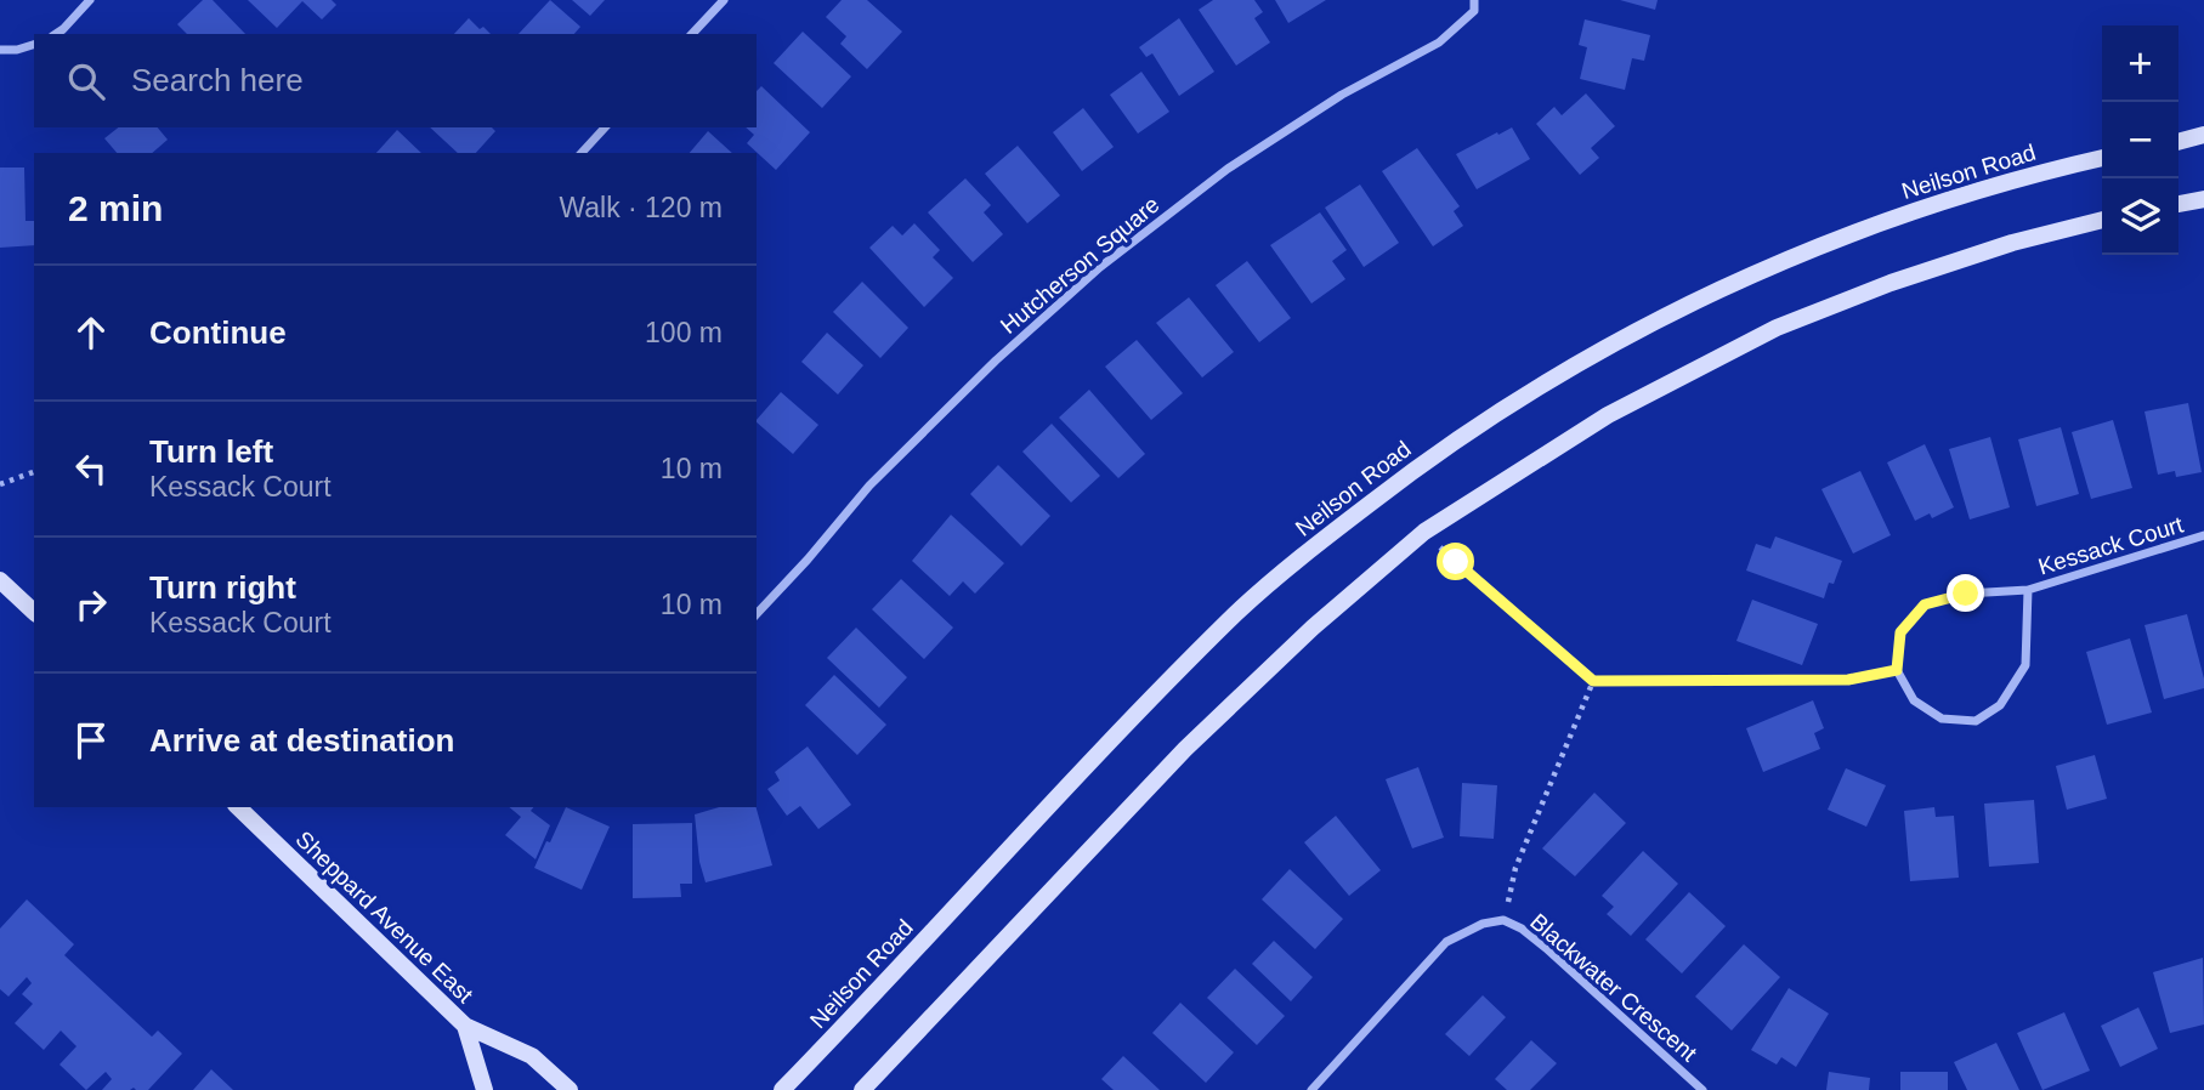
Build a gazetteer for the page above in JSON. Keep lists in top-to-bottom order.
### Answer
{
  "streets": {
    "main road": ["Neilson Road", "Sheppard Avenue East"],
    "street": ["Hutcherson Square", "Kessack Court", "Blackwater Crescent"]
  },
  "page": {
    "map_buttons": ["+", "−"],
    "search": "Search here",
    "heading": ["2 min", "Walk · 120 m"],
    "list": [
      ["Continue", "100 m"],
      ["Turn left", "Kessack Court", "10 m"],
      ["Turn right", "Kessack Court", "10 m"],
      "Arrive at destination"
    ]
  }
}
